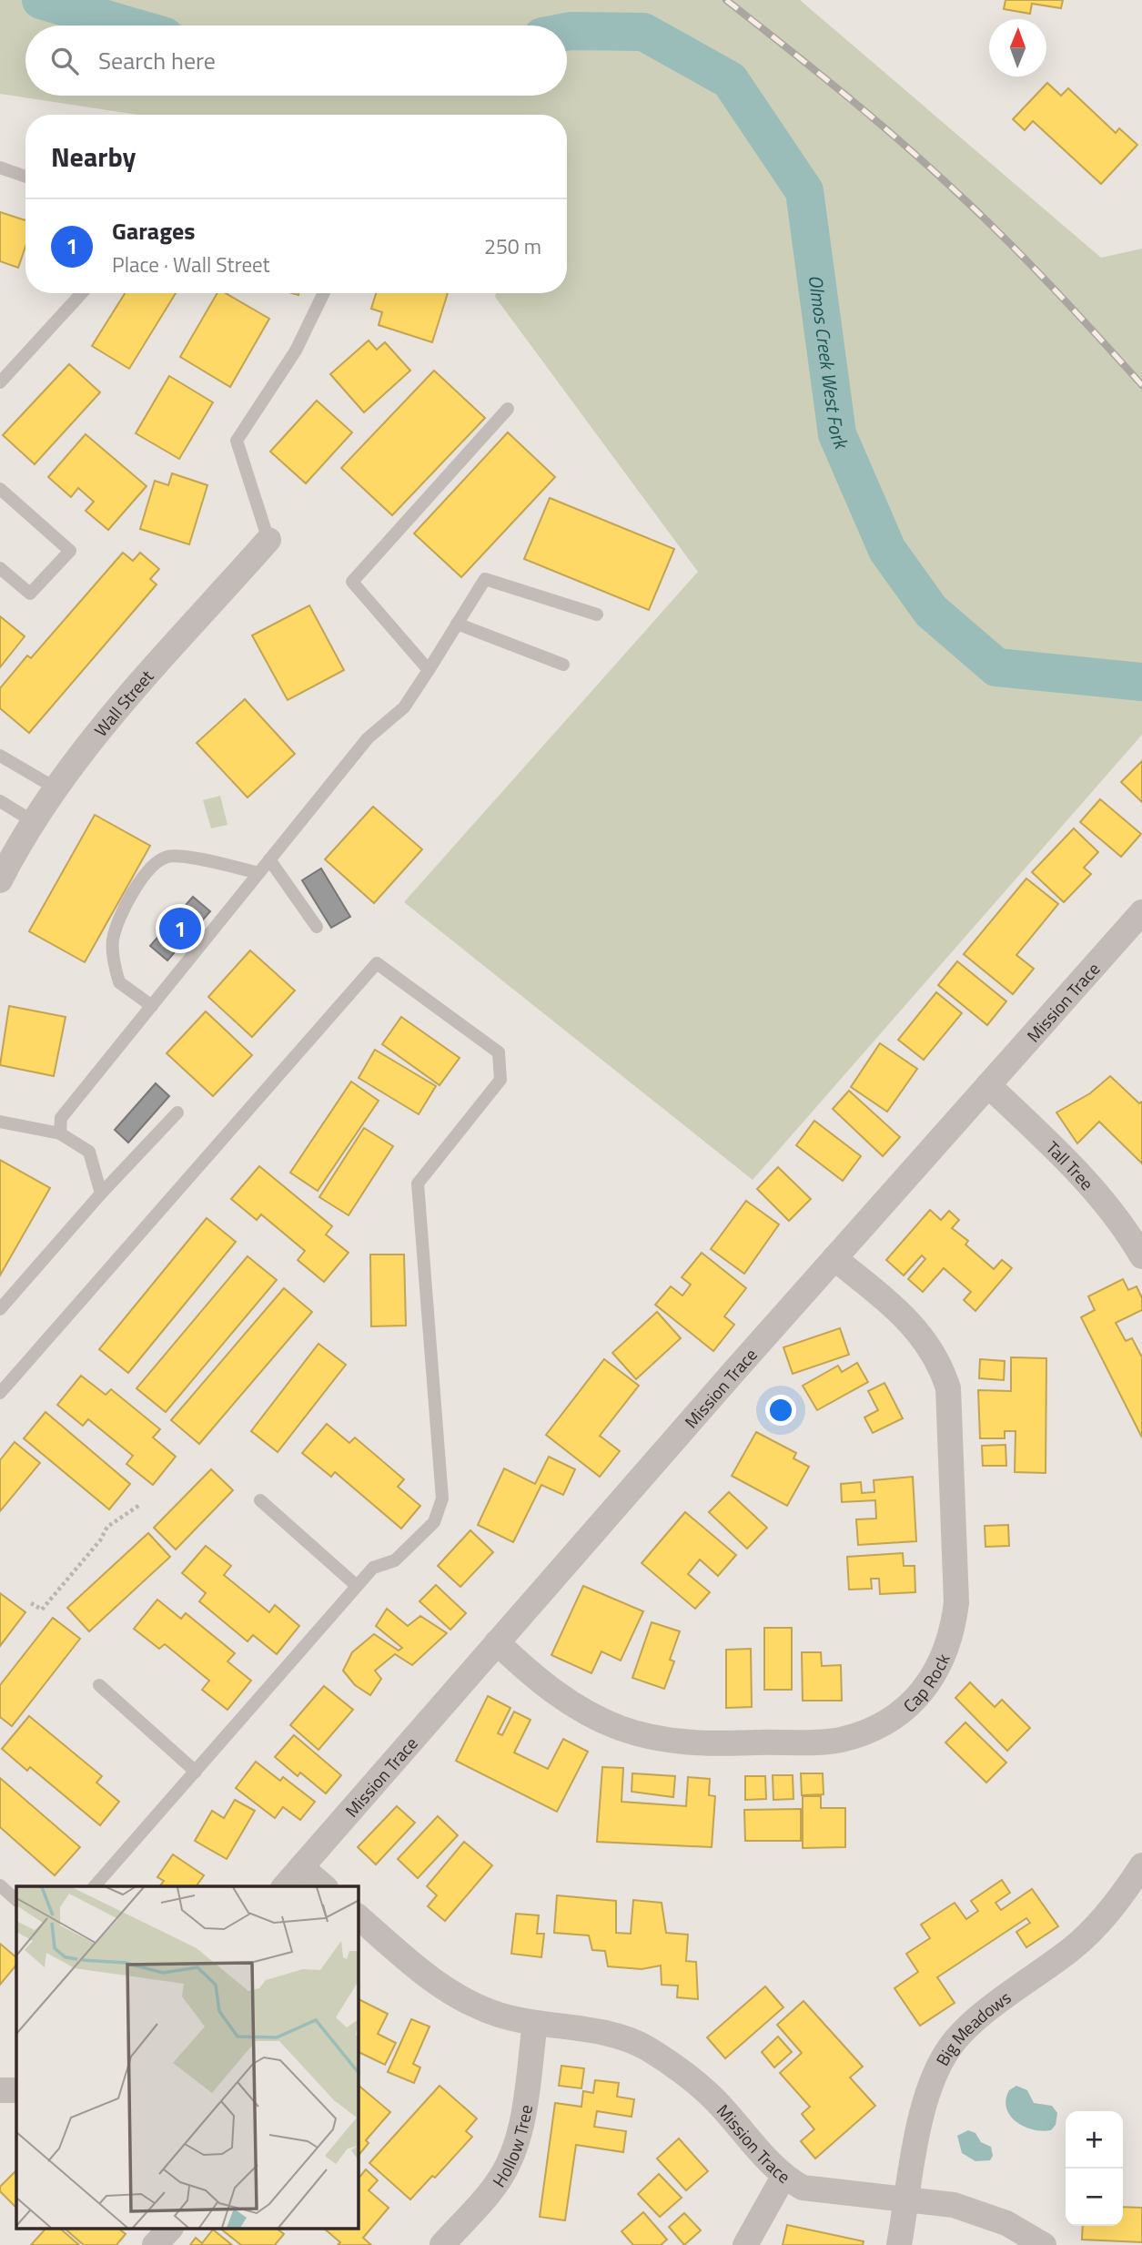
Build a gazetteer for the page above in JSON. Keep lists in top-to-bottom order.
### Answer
{
  "streets": {
    "street": [
      "Wall Street",
      "Mission Trace",
      "Tall Tree",
      "Cap Rock",
      "Big Meadows",
      "Hollow Tree"
    ]
  },
  "crossings": [
    ["Mission Trace", "Tall Tree"],
    ["Mission Trace", "Cap Rock"],
    ["Mission Trace", "Big Meadows"],
    ["Mission Trace", "Hollow Tree"]
  ],
  "water": ["Olmos Creek West Fork"],
  "north": "top",
  "page": {
    "search": "Search here",
    "heading": "Nearby",
    "list": [
      {
        "mark": "1",
        "name": "Garages",
        "note": "Place · Wall Street",
        "value": "250 m"
      }
    ],
    "pins": "1",
    "map_buttons": ["+", "−"]
  }
}
